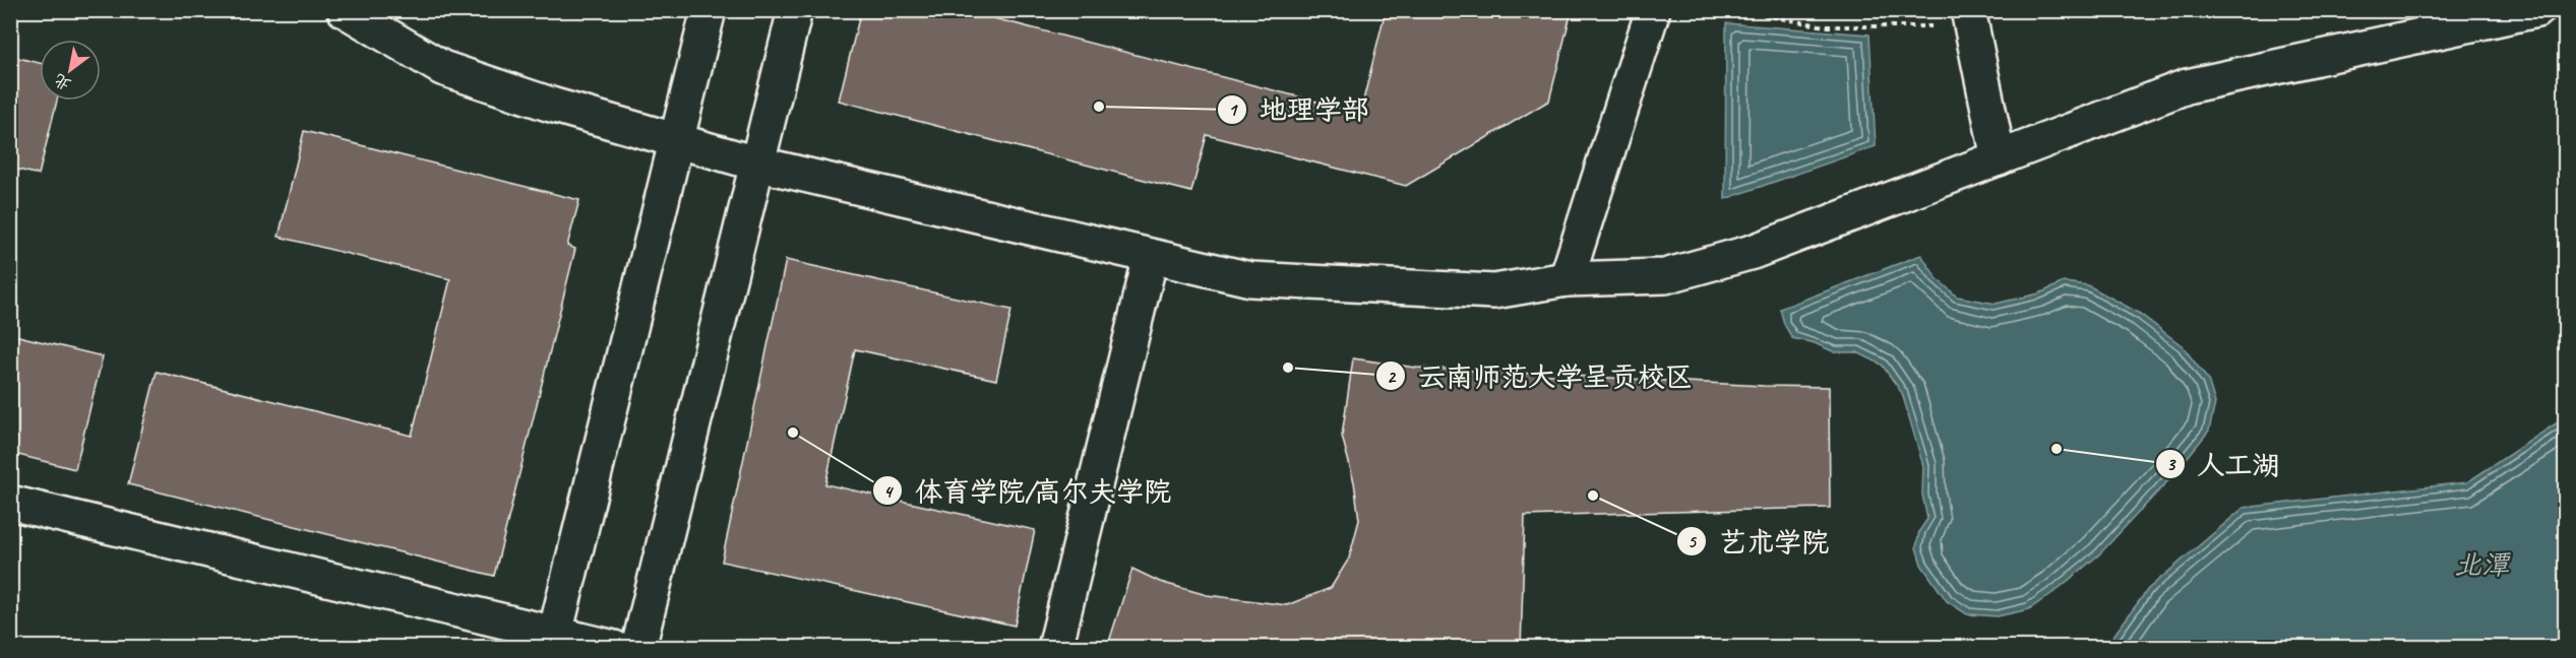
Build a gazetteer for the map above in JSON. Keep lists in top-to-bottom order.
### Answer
{
  "water": ["北潭"],
  "places": [
    "地理学部",
    "云南师范大学呈贡校区",
    "体育学院/高尔夫学院",
    "人工湖",
    "艺术学院"
  ],
  "north": "bottom left"
}
